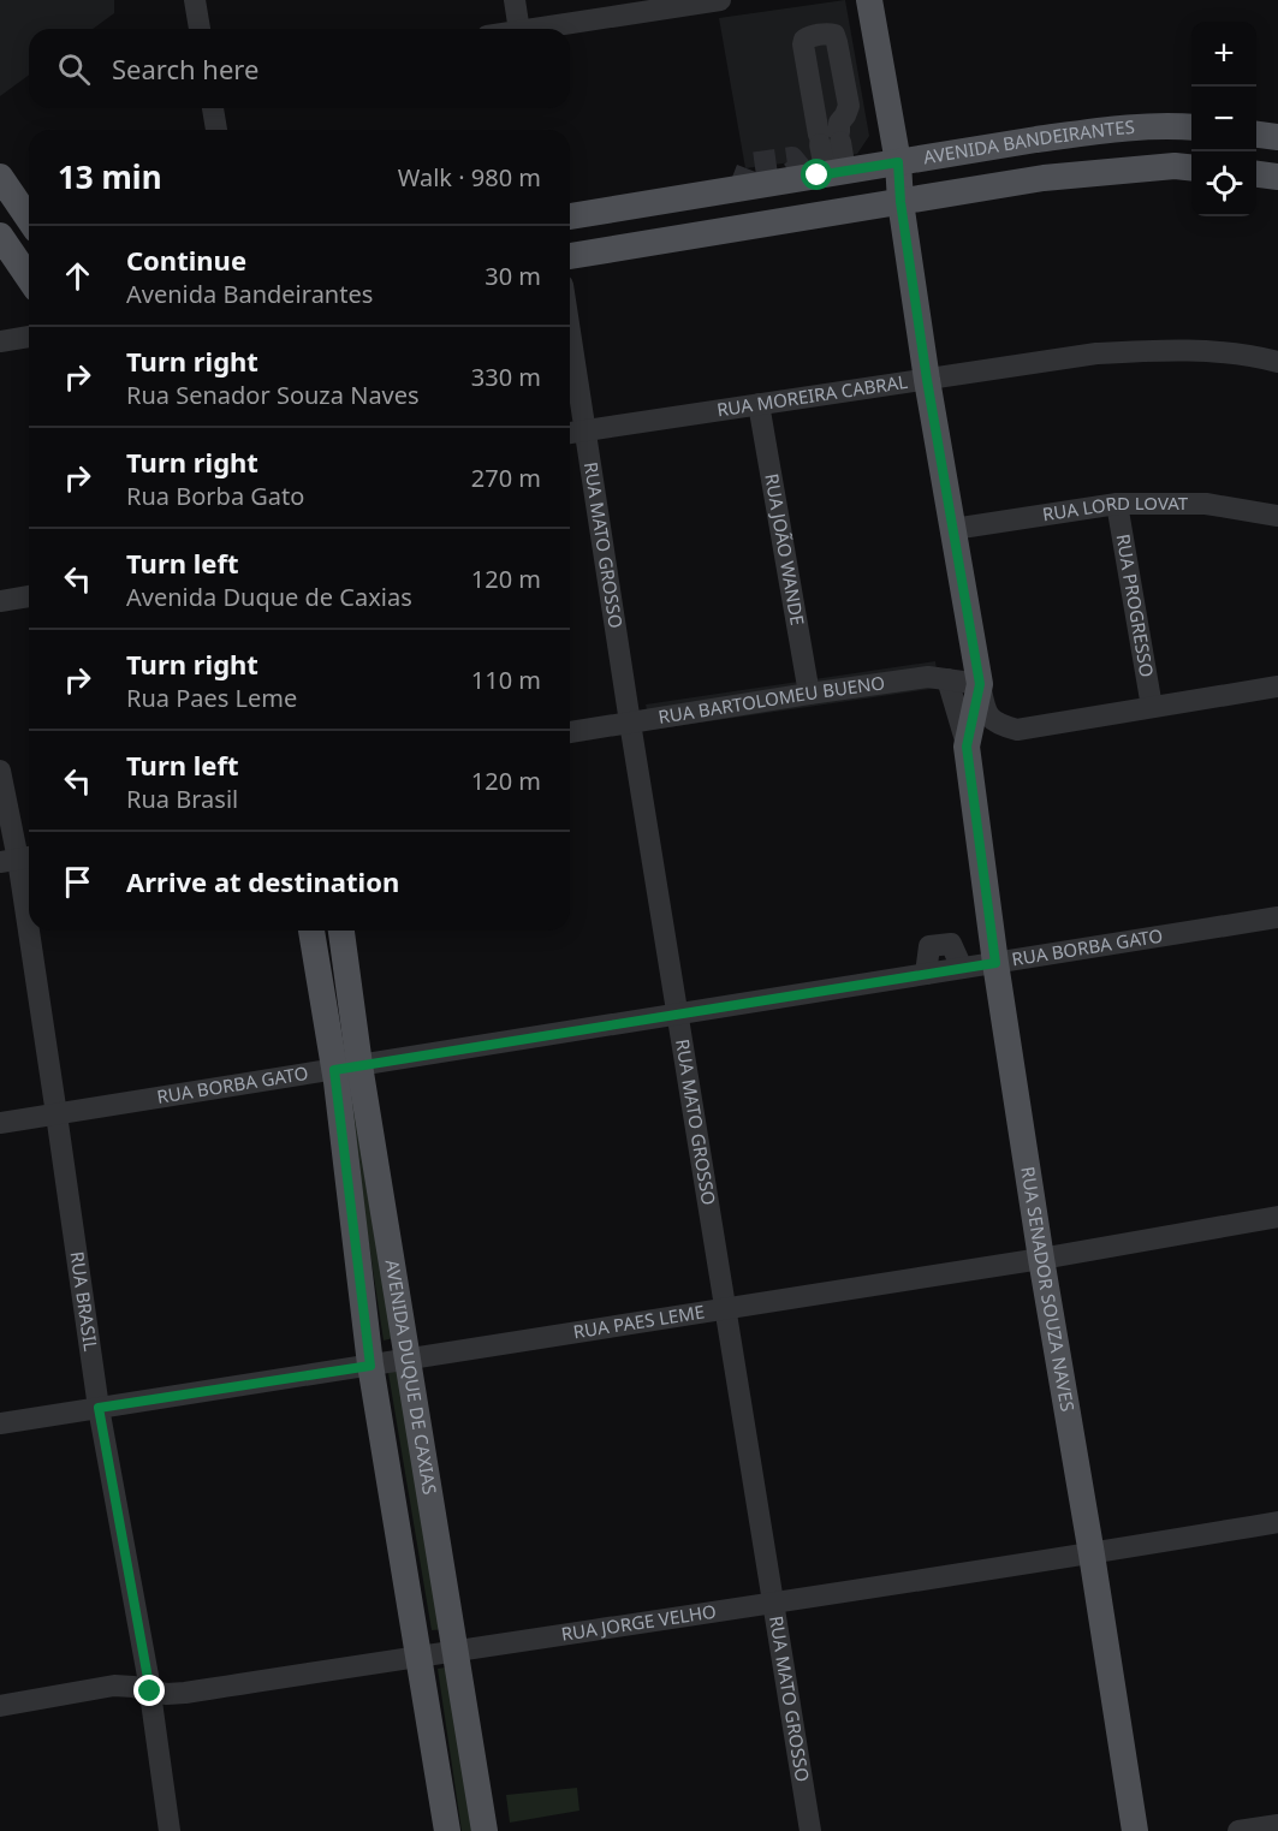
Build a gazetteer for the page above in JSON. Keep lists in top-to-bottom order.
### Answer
{
  "streets": {
    "main road": ["AVENIDA BANDEIRANTES", "RUA SENADOR SOUZA NAVES", "AVENIDA DUQUE DE CAXIAS"],
    "street": [
      "RUA MOREIRA CABRAL",
      "RUA LORD LOVAT",
      "RUA MATO GROSSO",
      "RUA JOÃO WANDE",
      "RUA PROGRESSO",
      "RUA BARTOLOMEU BUENO",
      "RUA BORBA GATO",
      "RUA BRASIL",
      "RUA PAES LEME",
      "RUA JORGE VELHO"
    ]
  },
  "crossings": [
    ["AVENIDA BANDEIRANTES", "RUA SENADOR SOUZA NAVES"],
    ["RUA MOREIRA CABRAL", "RUA MATO GROSSO"],
    ["RUA MOREIRA CABRAL", "RUA JOÃO WANDE"],
    ["RUA MOREIRA CABRAL", "RUA SENADOR SOUZA NAVES"],
    ["RUA LORD LOVAT", "RUA PROGRESSO"],
    ["RUA LORD LOVAT", "RUA SENADOR SOUZA NAVES"],
    ["RUA MATO GROSSO", "RUA BARTOLOMEU BUENO"],
    ["RUA MATO GROSSO", "RUA BORBA GATO"],
    ["RUA MATO GROSSO", "RUA PAES LEME"],
    ["RUA MATO GROSSO", "RUA JORGE VELHO"],
    ["RUA JOÃO WANDE", "RUA BARTOLOMEU BUENO"],
    ["RUA BARTOLOMEU BUENO", "RUA SENADOR SOUZA NAVES"],
    ["RUA BORBA GATO", "RUA SENADOR SOUZA NAVES"],
    ["RUA BORBA GATO", "RUA BRASIL"],
    ["RUA BORBA GATO", "AVENIDA DUQUE DE CAXIAS"],
    ["RUA SENADOR SOUZA NAVES", "RUA PAES LEME"],
    ["RUA SENADOR SOUZA NAVES", "RUA JORGE VELHO"],
    ["RUA BRASIL", "RUA PAES LEME"],
    ["RUA BRASIL", "RUA JORGE VELHO"],
    ["RUA PAES LEME", "AVENIDA DUQUE DE CAXIAS"],
    ["AVENIDA DUQUE DE CAXIAS", "RUA JORGE VELHO"]
  ],
  "page": {
    "map_buttons": ["+", "−"],
    "search": "Search here",
    "heading": ["13 min", "Walk · 980 m"],
    "list": [
      ["Continue", "Avenida Bandeirantes", "30 m"],
      ["Turn right", "Rua Senador Souza Naves", "330 m"],
      ["Turn right", "Rua Borba Gato", "270 m"],
      ["Turn left", "Avenida Duque de Caxias", "120 m"],
      ["Turn right", "Rua Paes Leme", "110 m"],
      ["Turn left", "Rua Brasil", "120 m"],
      "Arrive at destination"
    ]
  }
}
